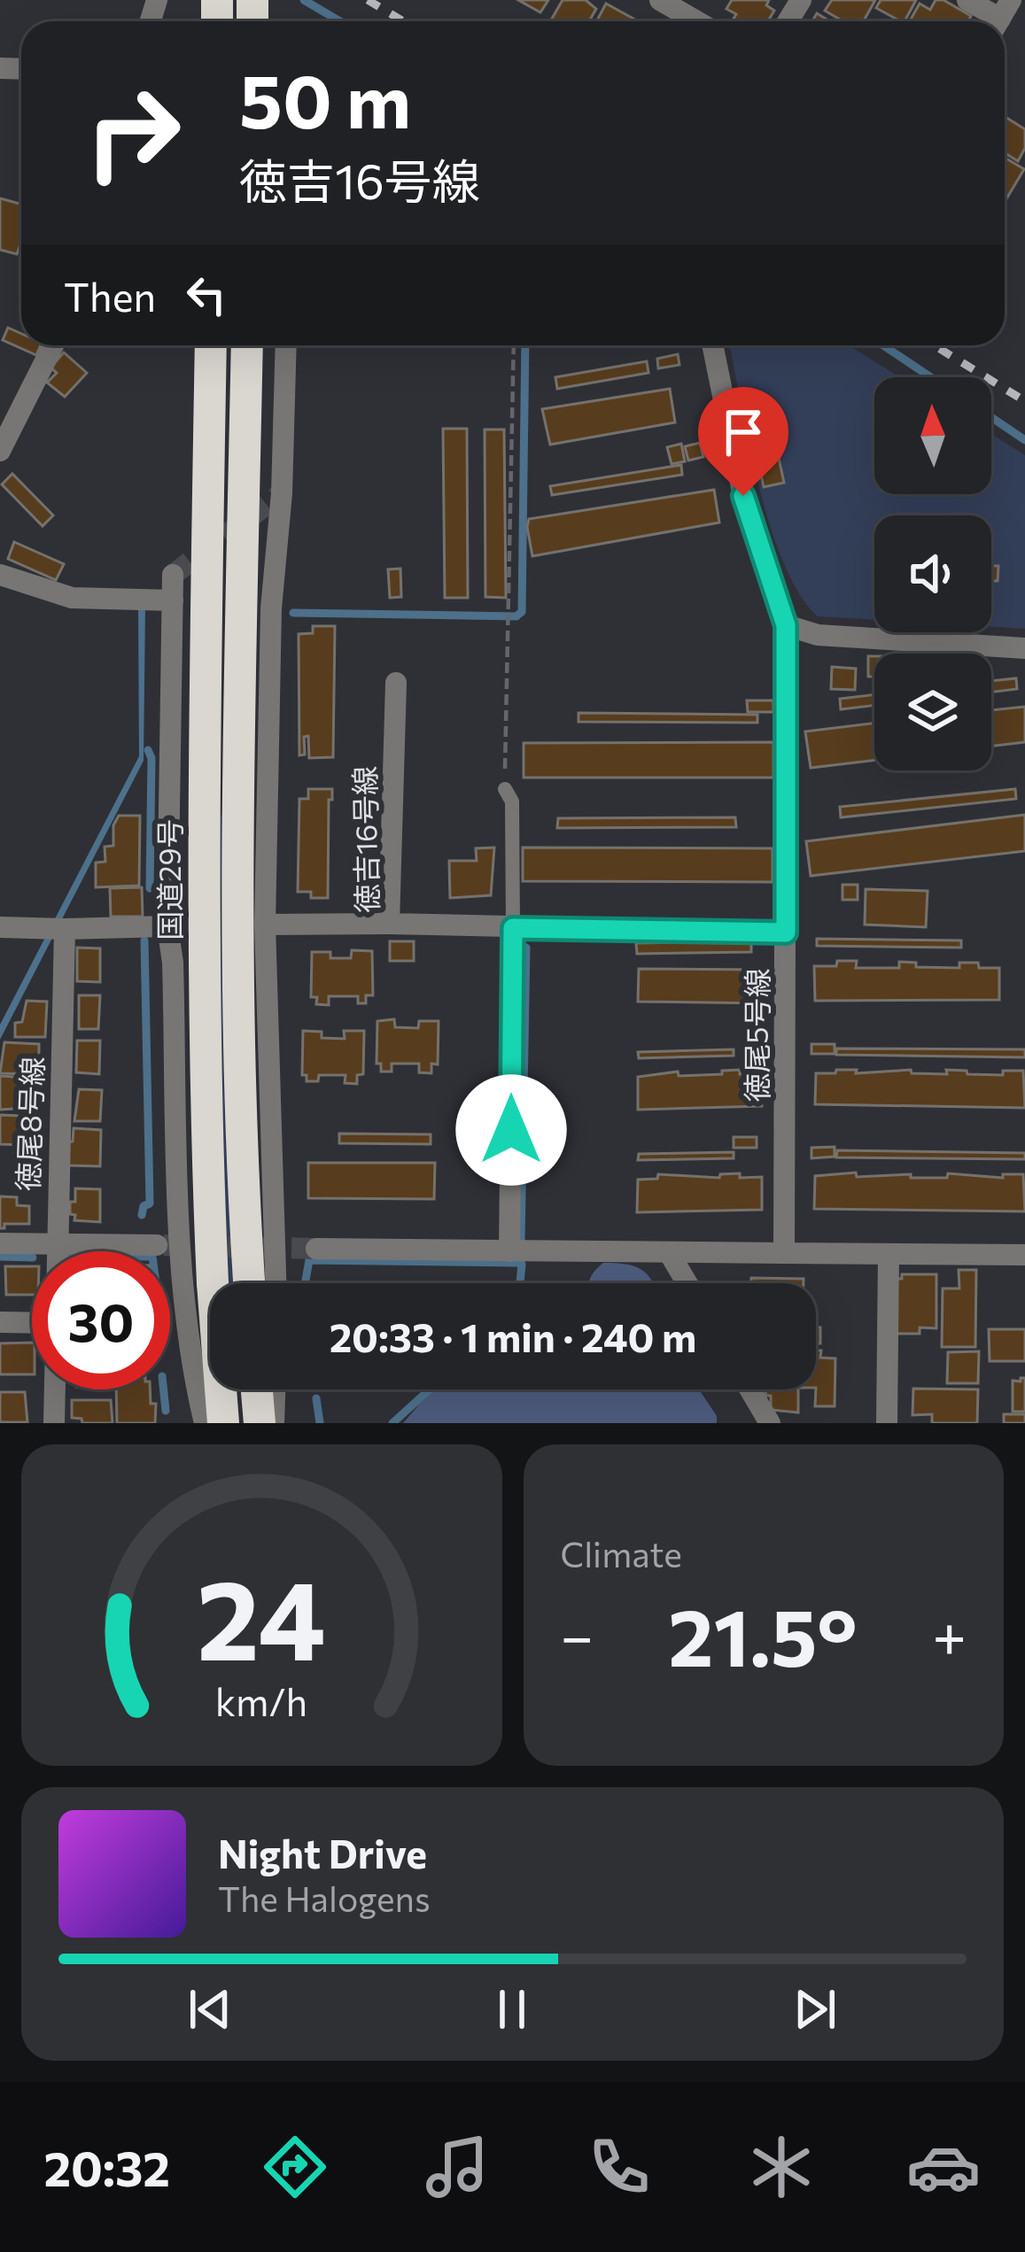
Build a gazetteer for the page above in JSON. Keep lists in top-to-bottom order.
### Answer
{
  "streets": {
    "highway": ["国道29号"],
    "street": ["徳吉16号線", "徳尾5号線", "徳尾8号線"]
  },
  "crossings": [
    ["徳吉16号線", "徳尾5号線"]
  ],
  "north": "top",
  "page": {
    "turn": ["50 m", "徳吉16号線"],
    "then": "Then",
    "limit": "30",
    "trip": "20:33 · 1 min · 240 m",
    "tile": "Climate",
    "heat": ["−", "21.5°", "+"],
    "song": ["Night Drive", "The Halogens"],
    "tabs": "20:32",
    "gauge": ["24", "km/h"]
  }
}
